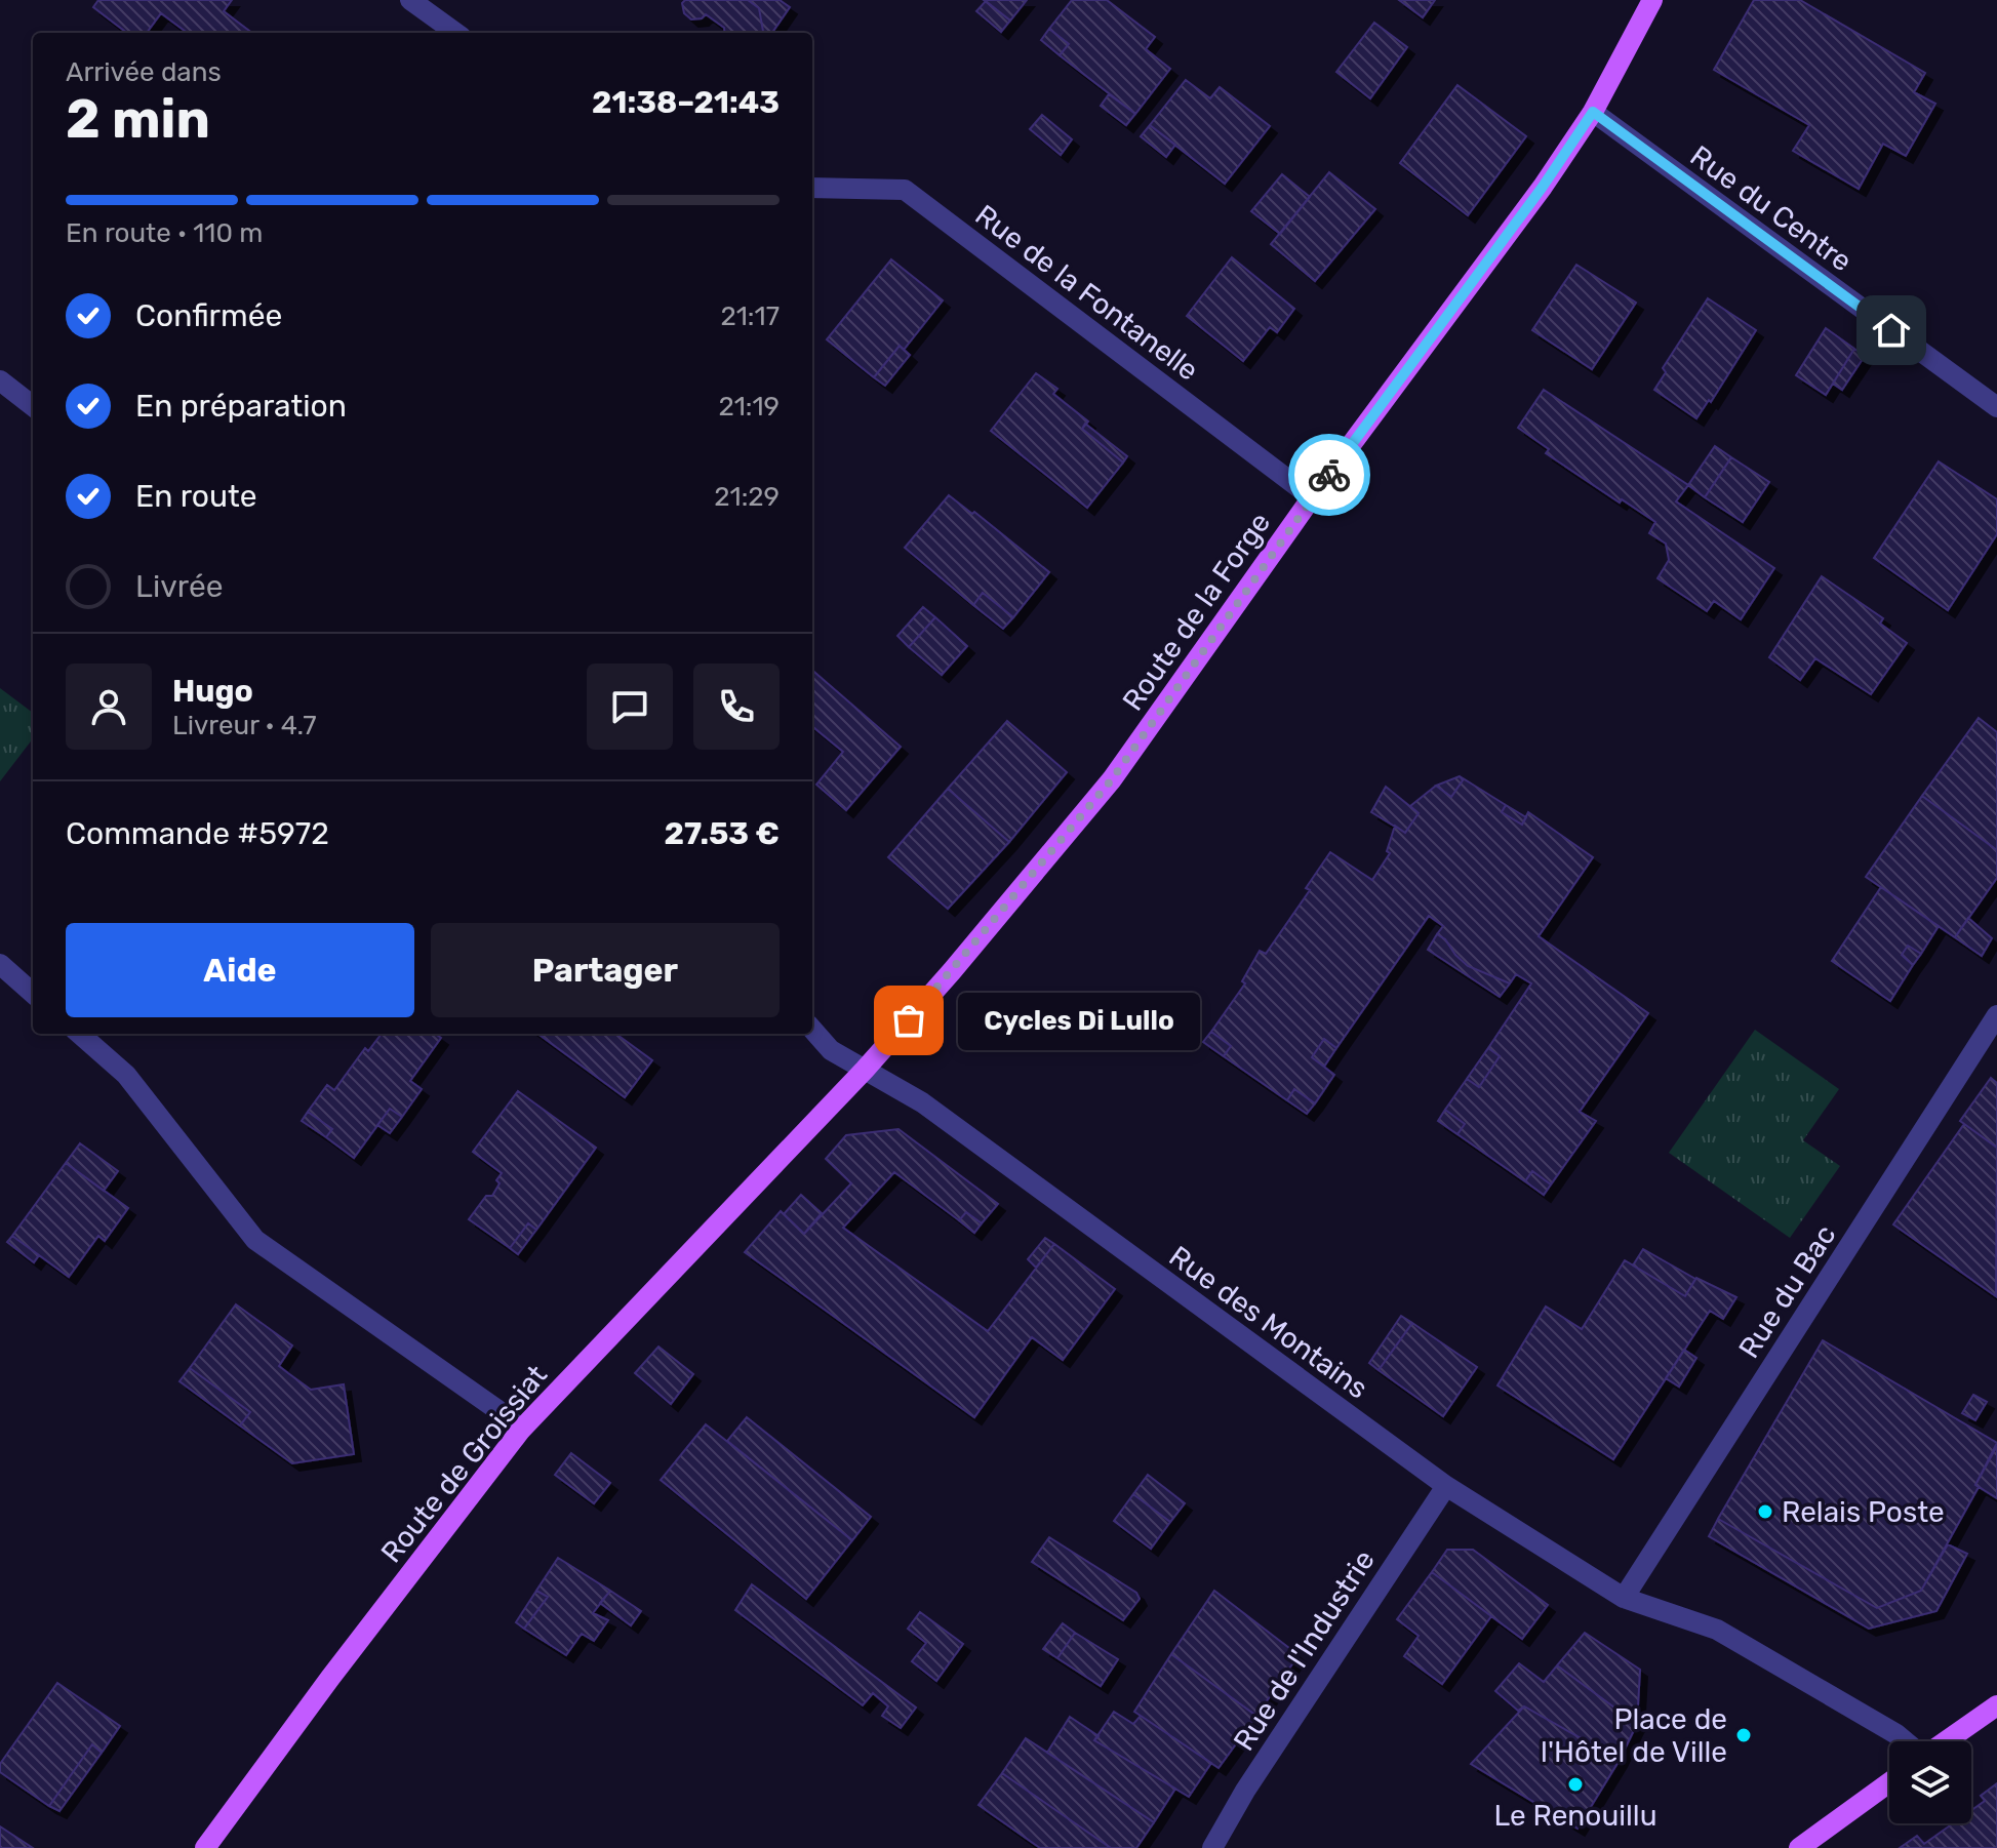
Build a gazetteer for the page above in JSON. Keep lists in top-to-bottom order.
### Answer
{
  "streets": {
    "main road": ["Route de la Forge", "Route de Groissiat"],
    "street": [
      "Rue du Centre",
      "Rue de la Fontanelle",
      "Rue du Bac",
      "Rue des Montains",
      "Rue de l'Industrie"
    ]
  },
  "crossings": [
    ["Rue du Centre", "Route de la Forge"],
    ["Rue de la Fontanelle", "Route de la Forge"],
    ["Route de la Forge", "Rue des Montains"],
    ["Route de la Forge", "Route de Groissiat"],
    ["Rue du Bac", "Rue des Montains"],
    ["Rue des Montains", "Route de Groissiat"],
    ["Rue des Montains", "Rue de l'Industrie"]
  ],
  "places": [
    "Cycles Di Lullo",
    "Relais Poste",
    "Place de l'Hôtel de Ville",
    "Le Renouillu"
  ],
  "page": {
    "heading": ["2 min", "Arrivée dans", "21:38–21:43"],
    "panel": [
      "Hugo",
      "Livreur · 4.7",
      "Commande #5972",
      "27.53 €"
    ],
    "bar": "En route · 110 m",
    "list": [
      ["Confirmée", "21:17"],
      ["En préparation", "21:19"],
      ["En route", "21:29"],
      "Livrée"
    ],
    "buttons": ["Aide", "Partager"],
    "bubble": "Cycles Di Lullo"
  }
}
